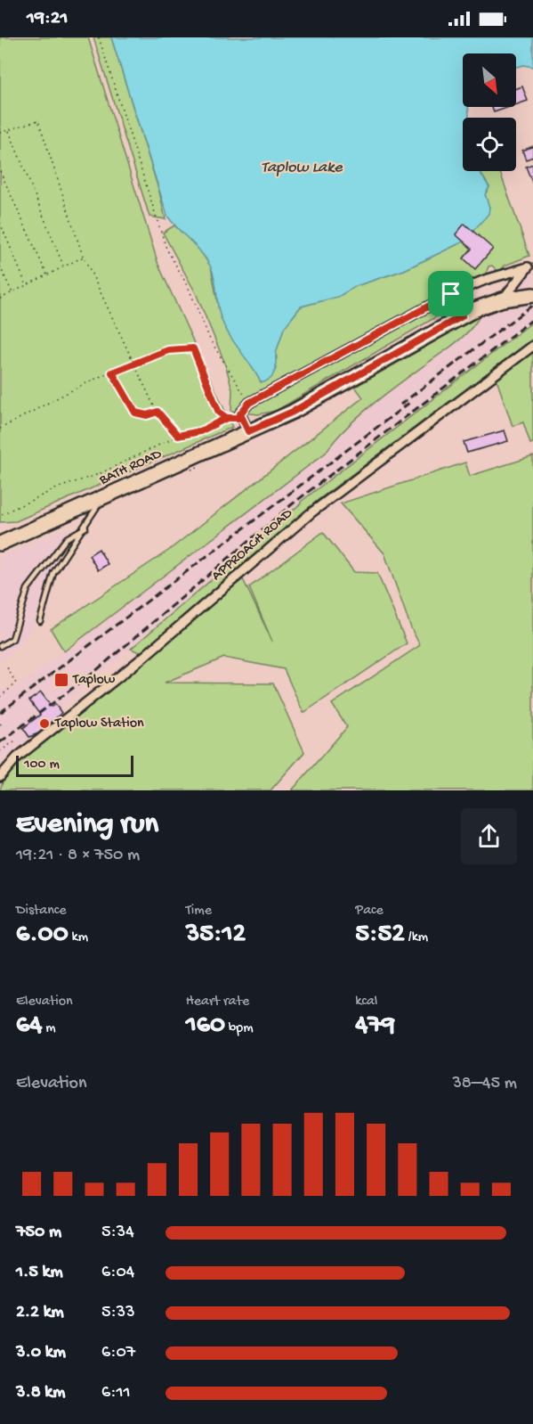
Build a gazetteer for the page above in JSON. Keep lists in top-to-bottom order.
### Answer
{
  "streets": {
    "main road": ["BATH ROAD"],
    "street": ["APPROACH ROAD"]
  },
  "water": ["Taplow Lake"],
  "places": {
    "transit": ["Taplow"],
    "other": ["Taplow Station"]
  },
  "scale_bar": "100 m",
  "north": "bottom right",
  "page": {
    "status": "19:21",
    "scale": "100 m",
    "heading": ["Evening run", "19:21 · 8 × 750 m"],
    "stats": [
      ["Distance", "6.00 km"],
      ["Time", "35:12"],
      ["Pace", "5:52 /km"],
      ["Elevation", "64 m"],
      ["Heart rate", "160 bpm"],
      ["kcal", "479"]
    ],
    "chart": ["Elevation", "38–45 m"],
    "list": [
      {
        "name": "750 m",
        "note": "5:34"
      },
      {
        "name": "1.5 km",
        "note": "6:04"
      },
      {
        "name": "2.2 km",
        "note": "5:33"
      },
      {
        "name": "3.0 km",
        "note": "6:07"
      },
      {
        "name": "3.8 km",
        "note": "6:11"
      }
    ]
  }
}
